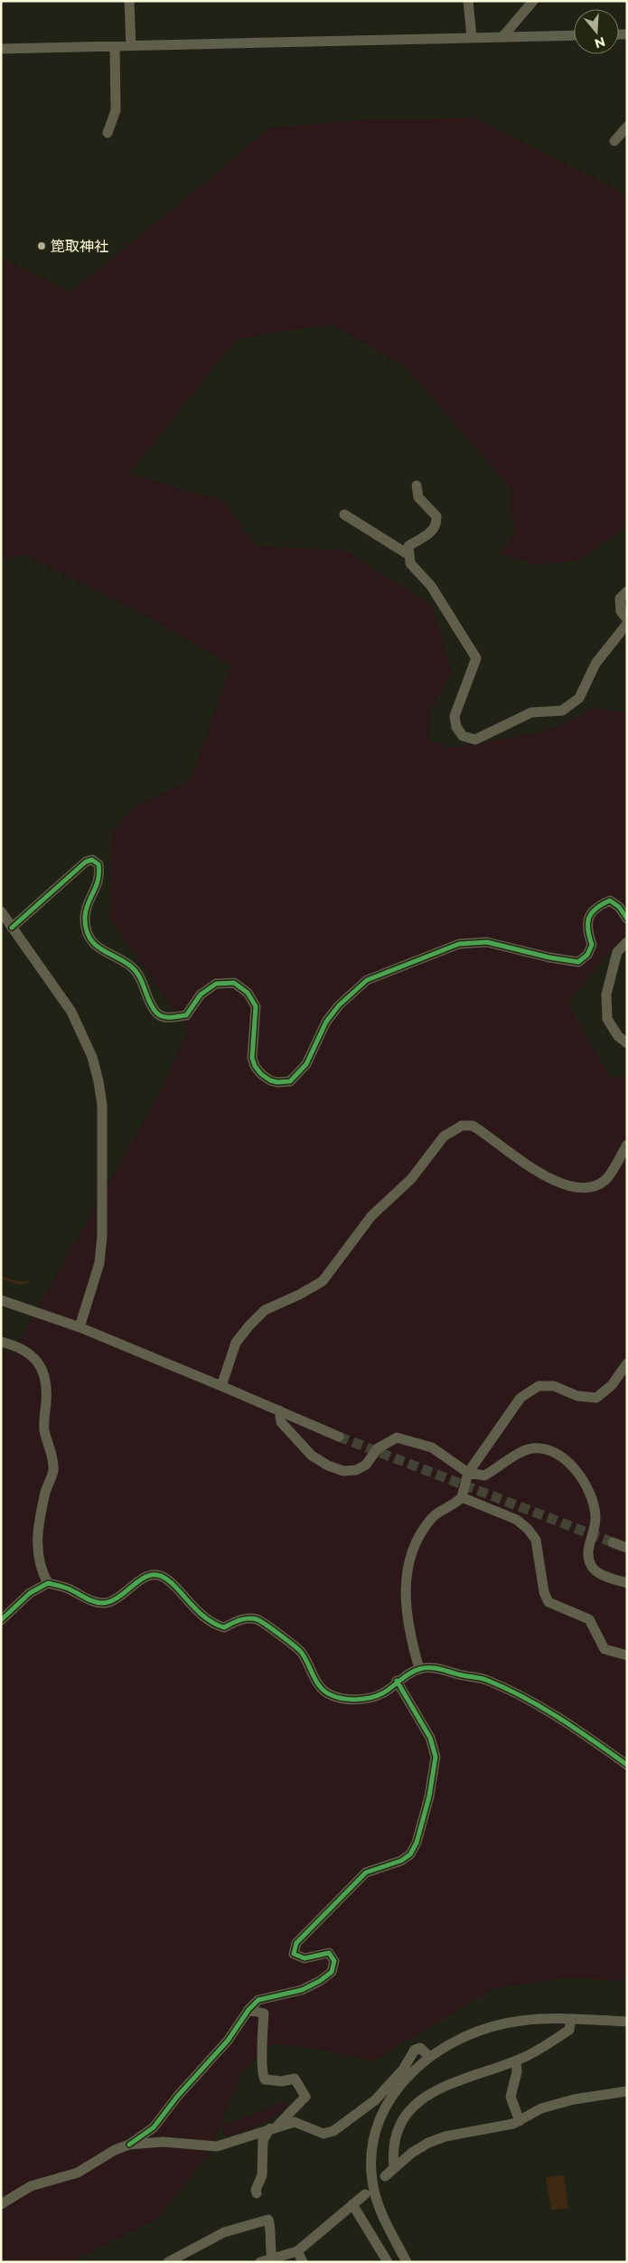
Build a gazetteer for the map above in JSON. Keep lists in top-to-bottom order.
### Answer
{
  "places": ["箆取神社"],
  "north": "bottom"
}
